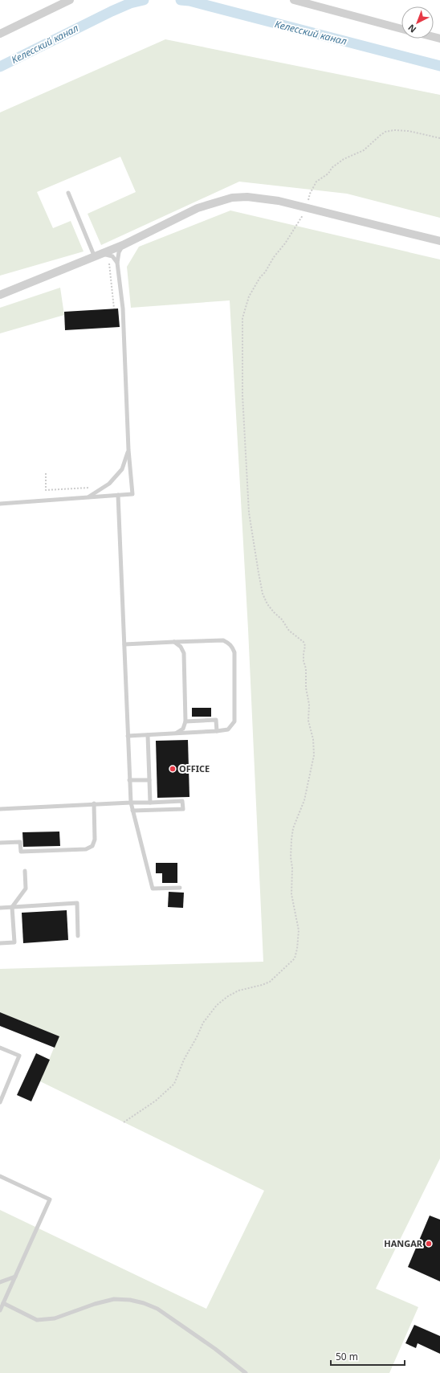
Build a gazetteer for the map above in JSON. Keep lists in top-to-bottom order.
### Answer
{
  "water": ["Келесский канал"],
  "places": ["OFFICE", "HANGAR"],
  "scale_bar": "50 m",
  "north": "bottom left"
}
